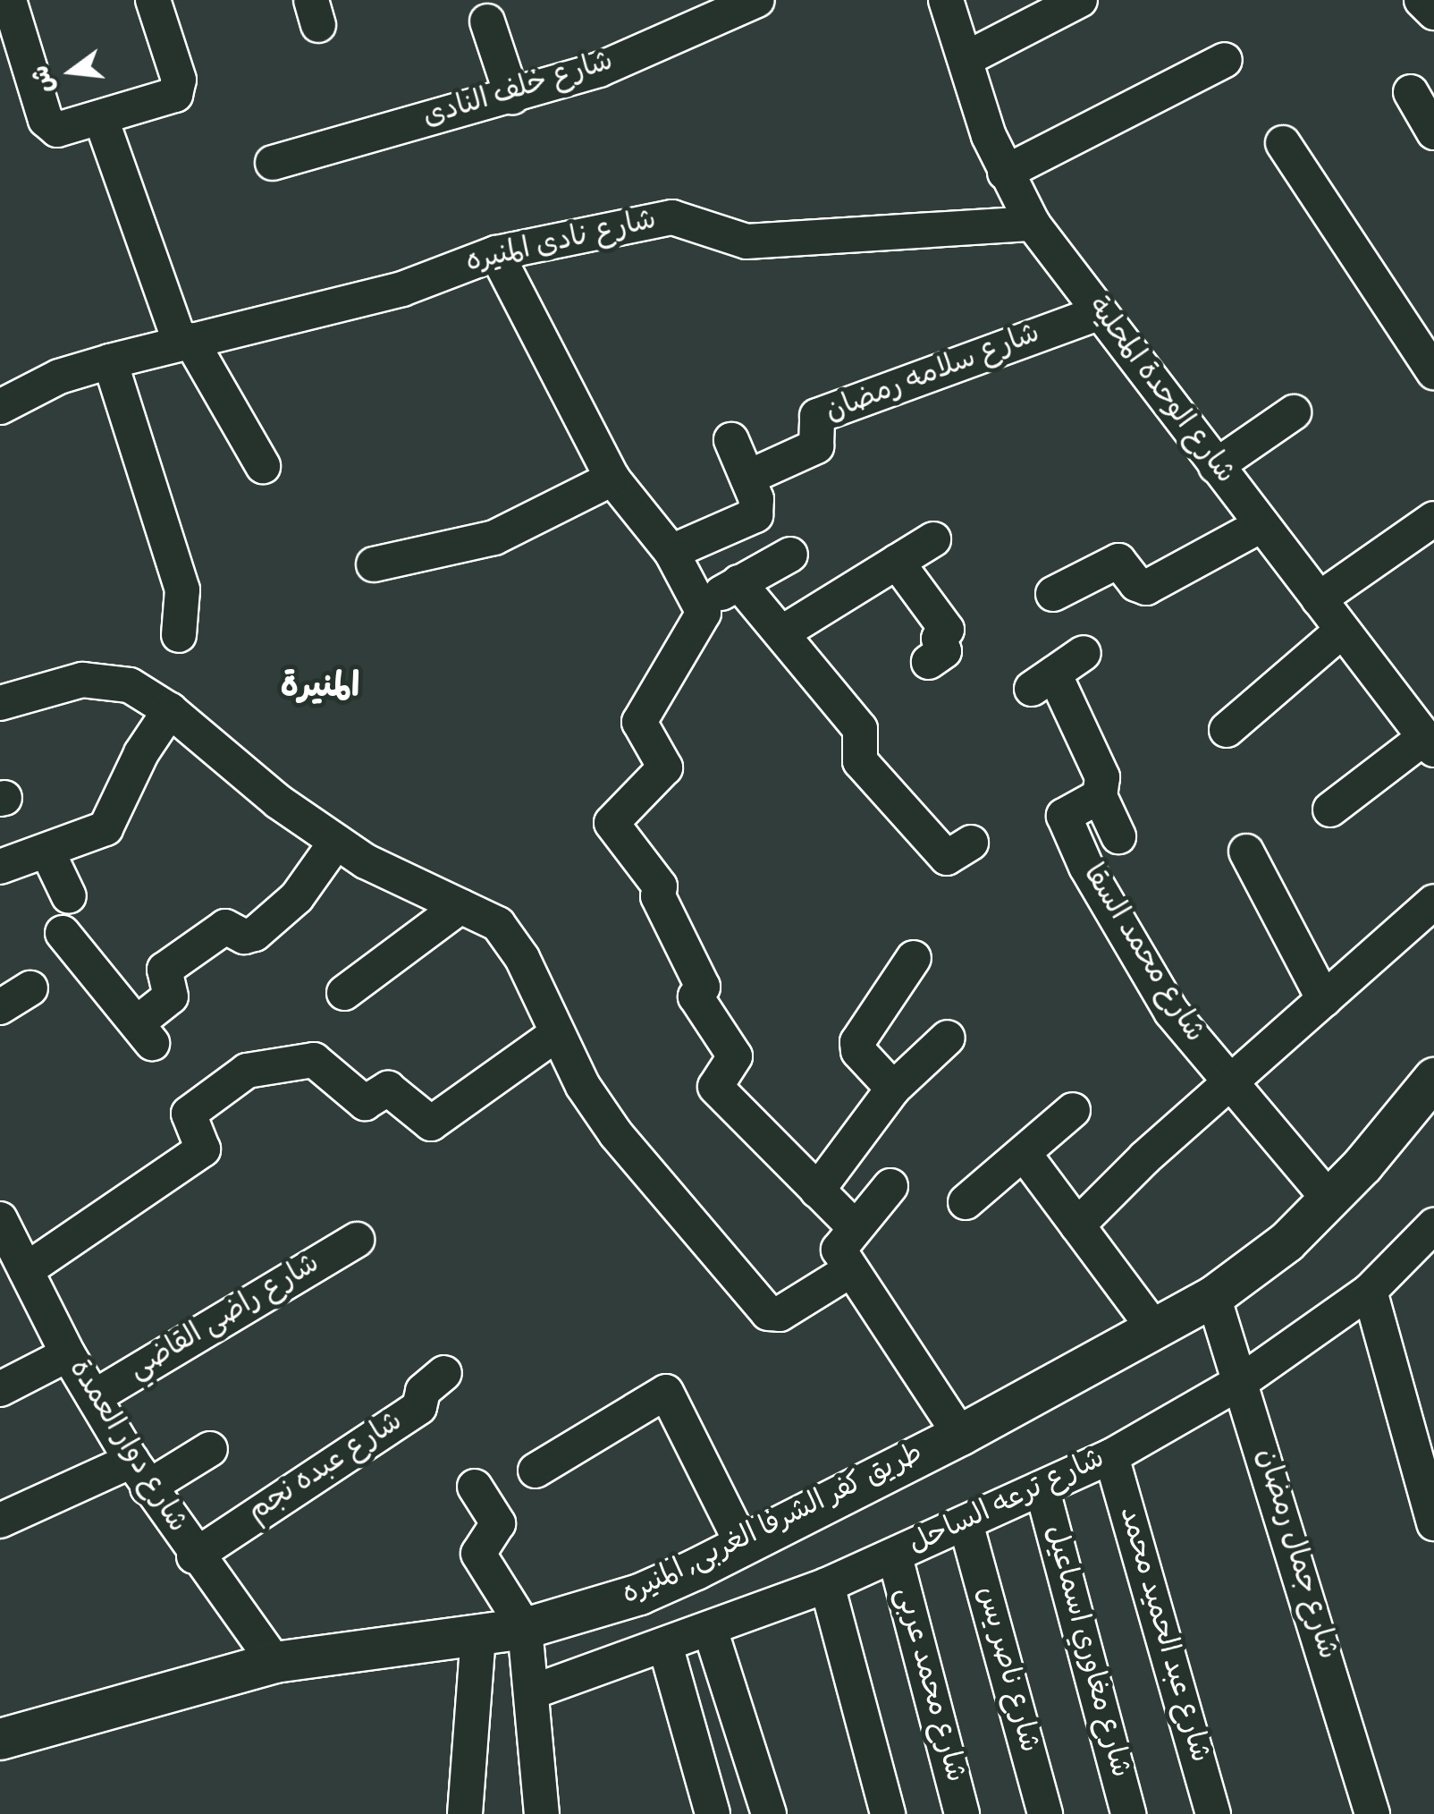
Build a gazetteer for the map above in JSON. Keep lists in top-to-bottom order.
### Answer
{
  "streets": {
    "street": [
      "شارع خلف النادى",
      "شارع نادى المنيره",
      "شارع سلامه رمضان",
      "شارع الوحدة المحلية",
      "شارع محمد السقا",
      "شارع راضى القاضي",
      "شارع دوار العمدة",
      "شارع عبده نجم",
      "شارع ترعه الساحل",
      "طريق كفر الشرفا الغربى, المنيره",
      "شارع جمال رمضان",
      "شارع عبد الحميد محمد",
      "شارع مغاوري اسماعيل",
      "شارع ناصر يس",
      "شارع محمد عربى"
    ]
  },
  "crossings": [
    ["شارع نادى المنيره", "شارع الوحدة المحلية"],
    ["شارع سلامه رمضان", "شارع الوحدة المحلية"],
    ["شارع محمد السقا", "طريق كفر الشرفا الغربى, المنيره"],
    ["شارع راضى القاضي", "شارع دوار العمدة"],
    ["شارع دوار العمدة", "شارع عبده نجم"],
    ["شارع دوار العمدة", "طريق كفر الشرفا الغربى, المنيره"],
    ["شارع ترعه الساحل", "شارع جمال رمضان"],
    ["شارع ترعه الساحل", "شارع عبد الحميد محمد"],
    ["شارع ترعه الساحل", "شارع مغاوري اسماعيل"],
    ["شارع ترعه الساحل", "شارع ناصر يس"],
    ["شارع ترعه الساحل", "شارع محمد عربى"],
    ["طريق كفر الشرفا الغربى, المنيره", "شارع جمال رمضان"]
  ],
  "districts": ["المنيرة"],
  "north": "left"
}
